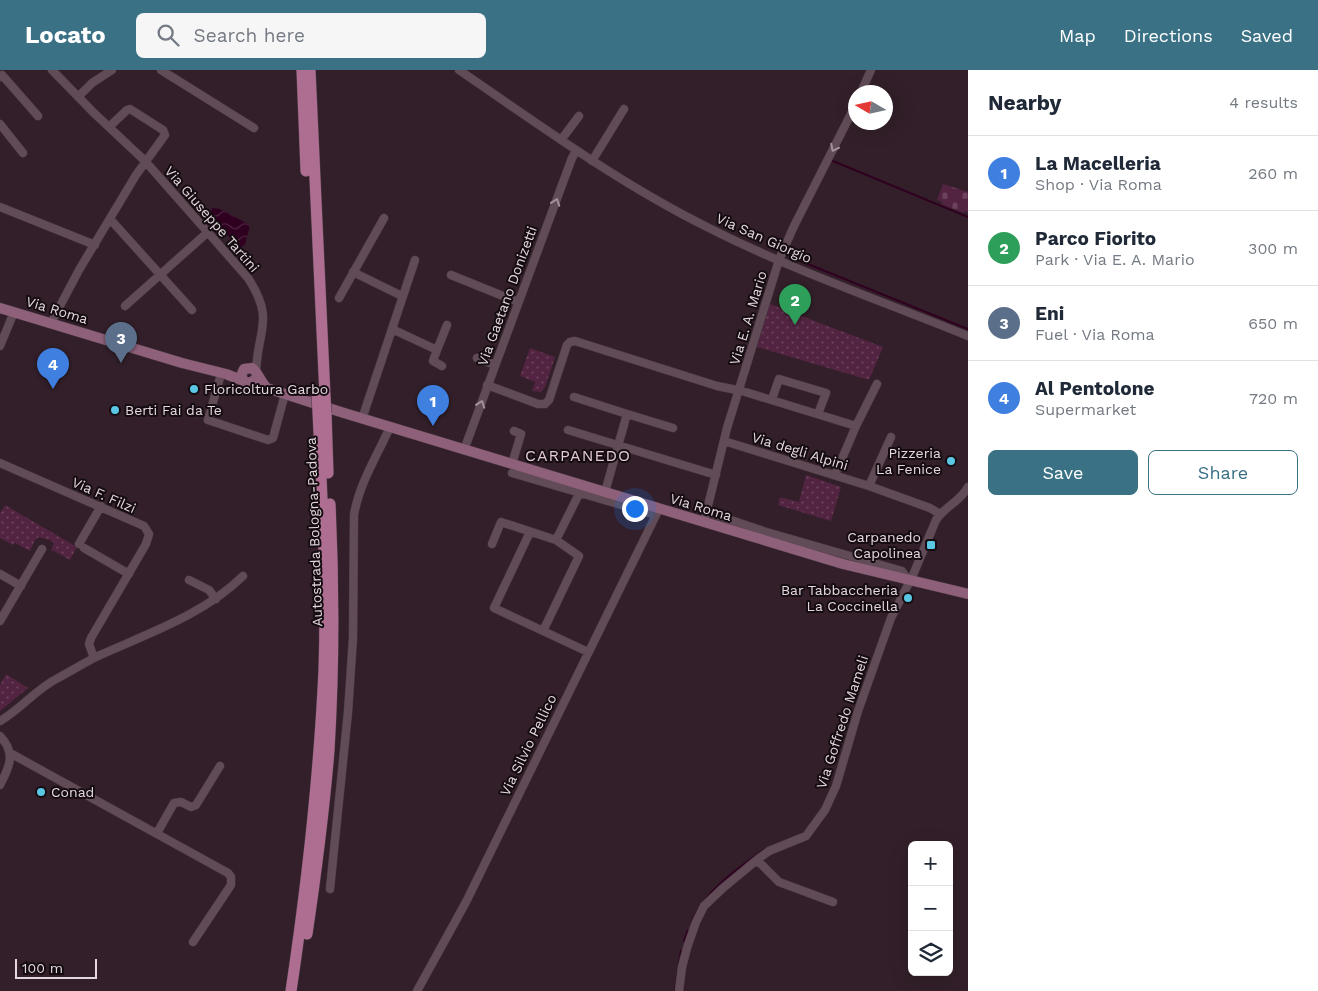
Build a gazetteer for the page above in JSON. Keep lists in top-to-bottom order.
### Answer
{
  "streets": {
    "highway": ["Autostrada Bologna-Padova"],
    "main road": ["Via Roma"],
    "street": [
      "Via Giuseppe Tartini",
      "Via San Giorgio",
      "Via Gaetano Donizetti",
      "Via E. A. Mario",
      "Via degli Alpini",
      "Via F. Filzi",
      "Via Goffredo Mameli",
      "Via Silvio Pellico"
    ]
  },
  "crossings": [
    ["Via Giuseppe Tartini", "Via Roma"],
    ["Via San Giorgio", "Via Gaetano Donizetti"],
    ["Via San Giorgio", "Via E. A. Mario"],
    ["Via Gaetano Donizetti", "Via Roma"],
    ["Via Roma", "Via E. A. Mario"],
    ["Via Roma", "Via Goffredo Mameli"],
    ["Via Roma", "Via Silvio Pellico"],
    ["Via E. A. Mario", "Via degli Alpini"],
    ["Via degli Alpini", "Via Goffredo Mameli"]
  ],
  "one_way": ["Via Gaetano Donizetti", "Via E. A. Mario"],
  "districts": ["CARPANEDO"],
  "places": {
    "other": [
      "Floricoltura Garbo",
      "Berti Fai da Te",
      "Pizzeria La Fenice",
      "Bar Tabbaccheria La Coccinella",
      "Conad"
    ],
    "transit": ["Carpanedo Capolinea"]
  },
  "scale_bar": "100 m",
  "north": "left",
  "page": {
    "header": "Locato",
    "search": "Search here",
    "nav": ["Map", "Directions", "Saved"],
    "heading": ["Nearby", "4 results"],
    "list": [
      {
        "mark": "1",
        "name": "La Macelleria",
        "note": "Shop · Via Roma",
        "value": "260 m"
      },
      {
        "mark": "2",
        "name": "Parco Fiorito",
        "note": "Park · Via E. A. Mario",
        "value": "300 m"
      },
      {
        "mark": "3",
        "name": "Eni",
        "note": "Fuel · Via Roma",
        "value": "650 m"
      },
      {
        "mark": "4",
        "name": "Al Pentolone",
        "note": "Supermarket",
        "value": "720 m"
      }
    ],
    "pins": [
      "2",
      "3",
      "4",
      "1"
    ],
    "buttons": ["Save", "Share"],
    "map_buttons": ["+", "−"],
    "scale": "100 m"
  }
}
